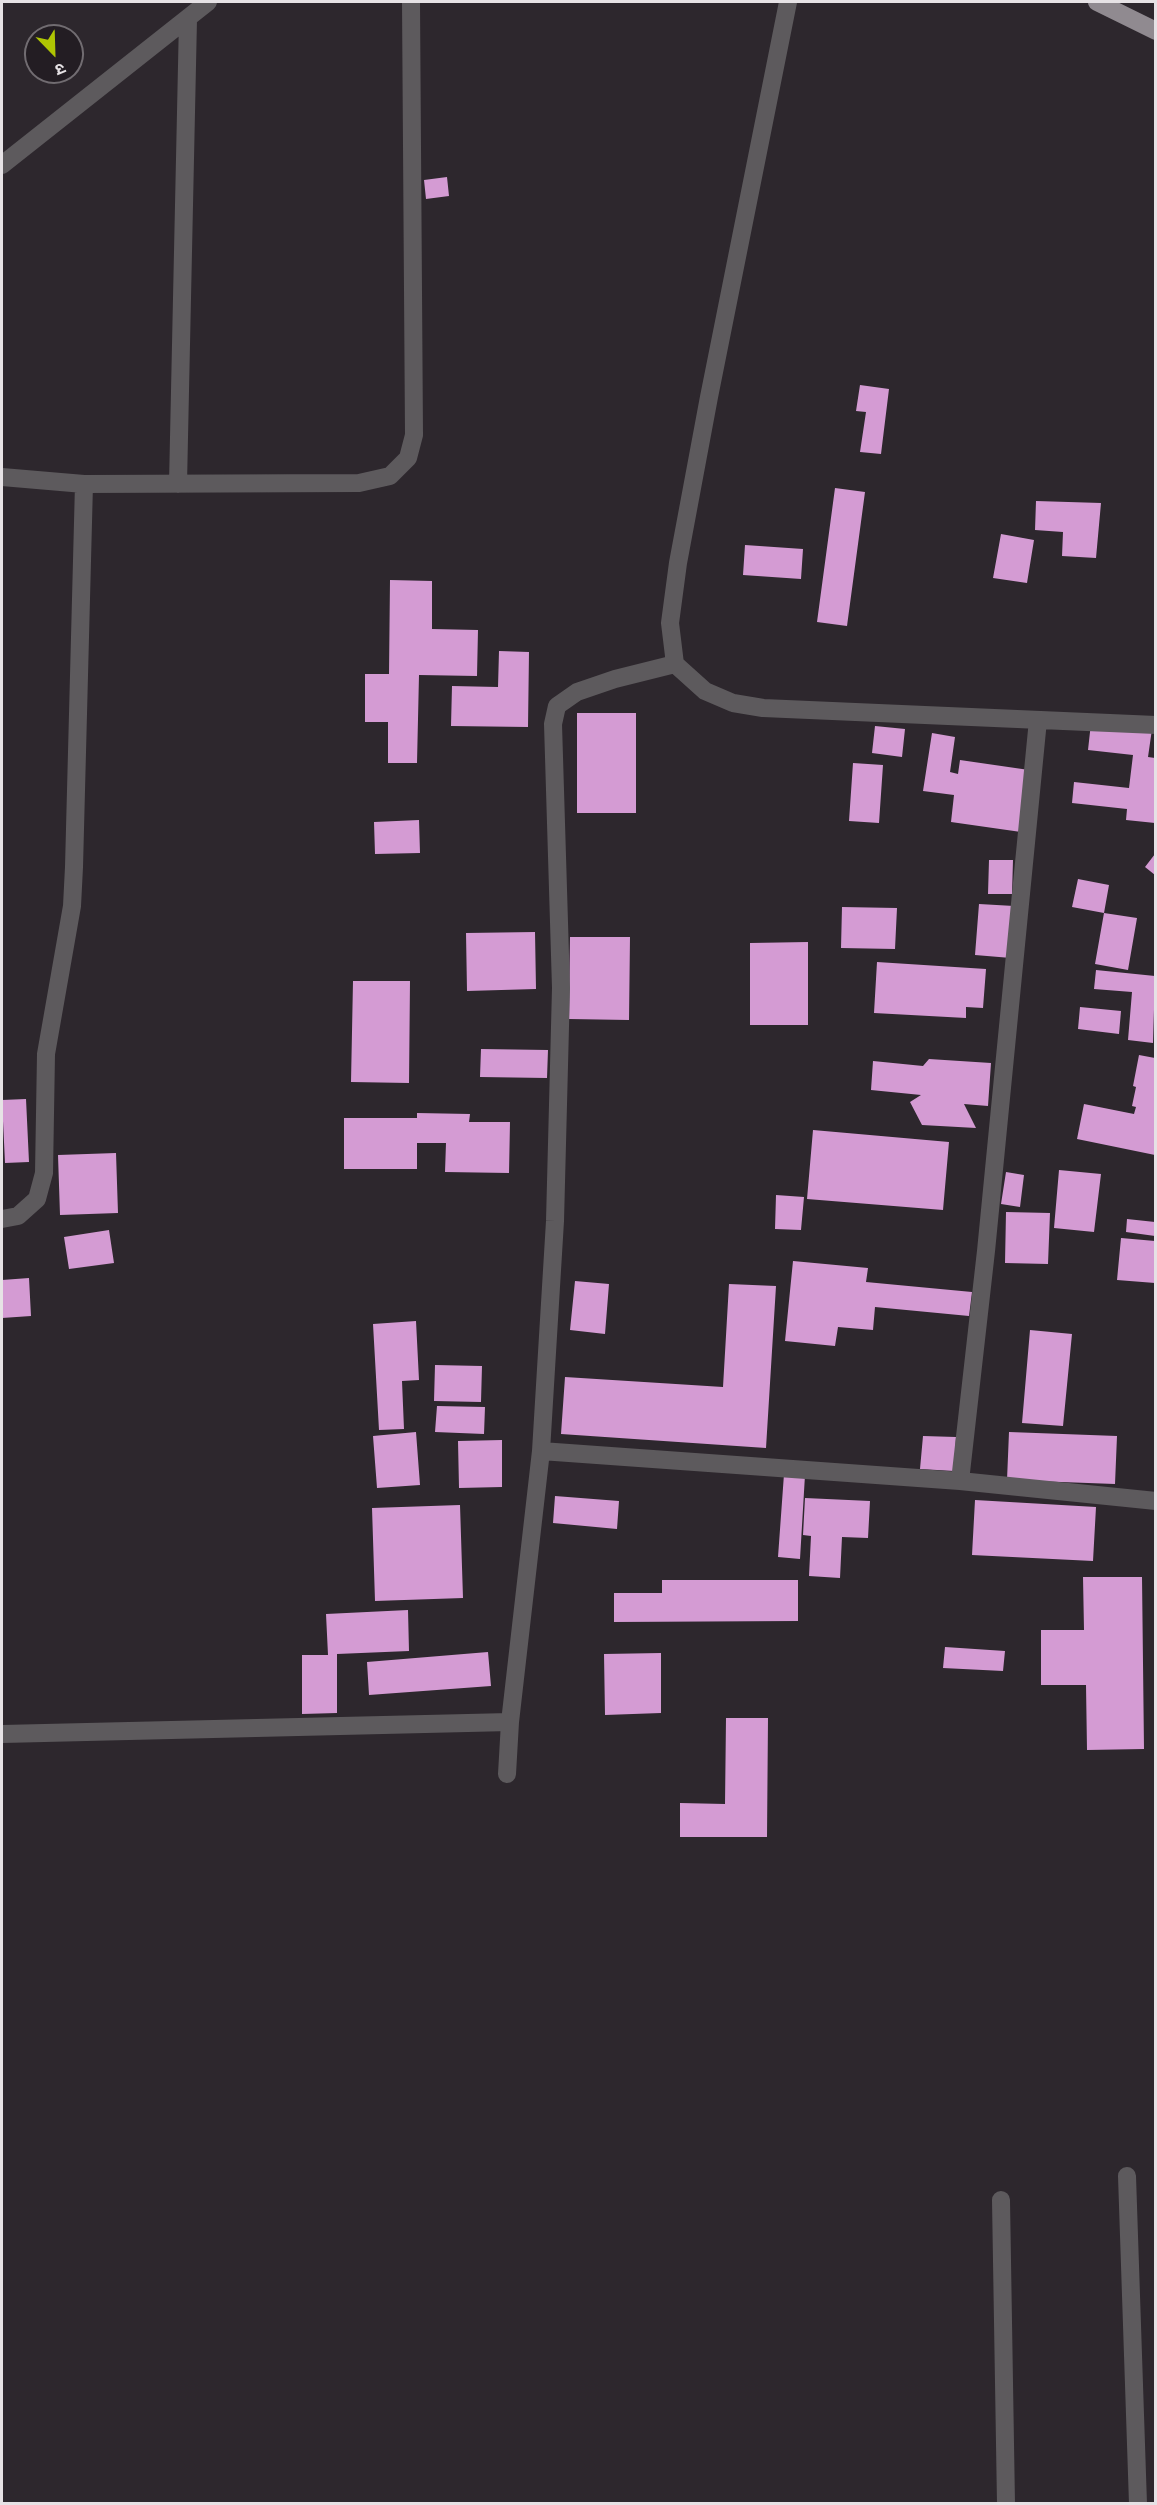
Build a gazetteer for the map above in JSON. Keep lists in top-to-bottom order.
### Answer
{
  "north": "bottom right"
}
